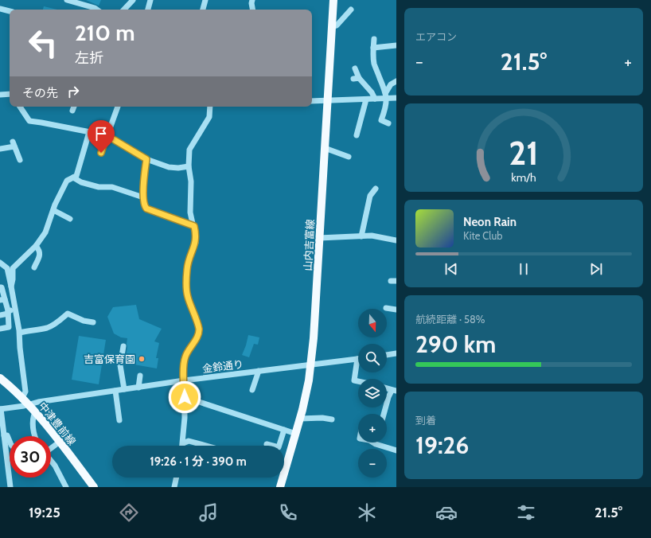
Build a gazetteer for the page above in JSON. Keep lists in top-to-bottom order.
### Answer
{
  "streets": {
    "main road": ["山内吉富線", "中津豊前線"],
    "street": ["金鈴通り"]
  },
  "crossings": [
    ["山内吉富線", "金鈴通り"],
    ["金鈴通り", "中津豊前線"]
  ],
  "places": ["吉富保育園"],
  "north": "bottom",
  "page": {
    "tile": [
      "エアコン",
      ["航続距離 · 58%", "290 km"],
      ["到着", "19:26"]
    ],
    "turn": ["210 m", "左折"],
    "heat": ["−", "21.5°", "+"],
    "then": "その先",
    "song": ["Neon Rain", "Kite Club"],
    "map_buttons": ["+", "−"],
    "limit": "30",
    "trip": "19:26 · 1 分 · 390 m",
    "tabs": ["19:25", "21.5°"],
    "gauge": ["21", "km/h"]
  }
}
